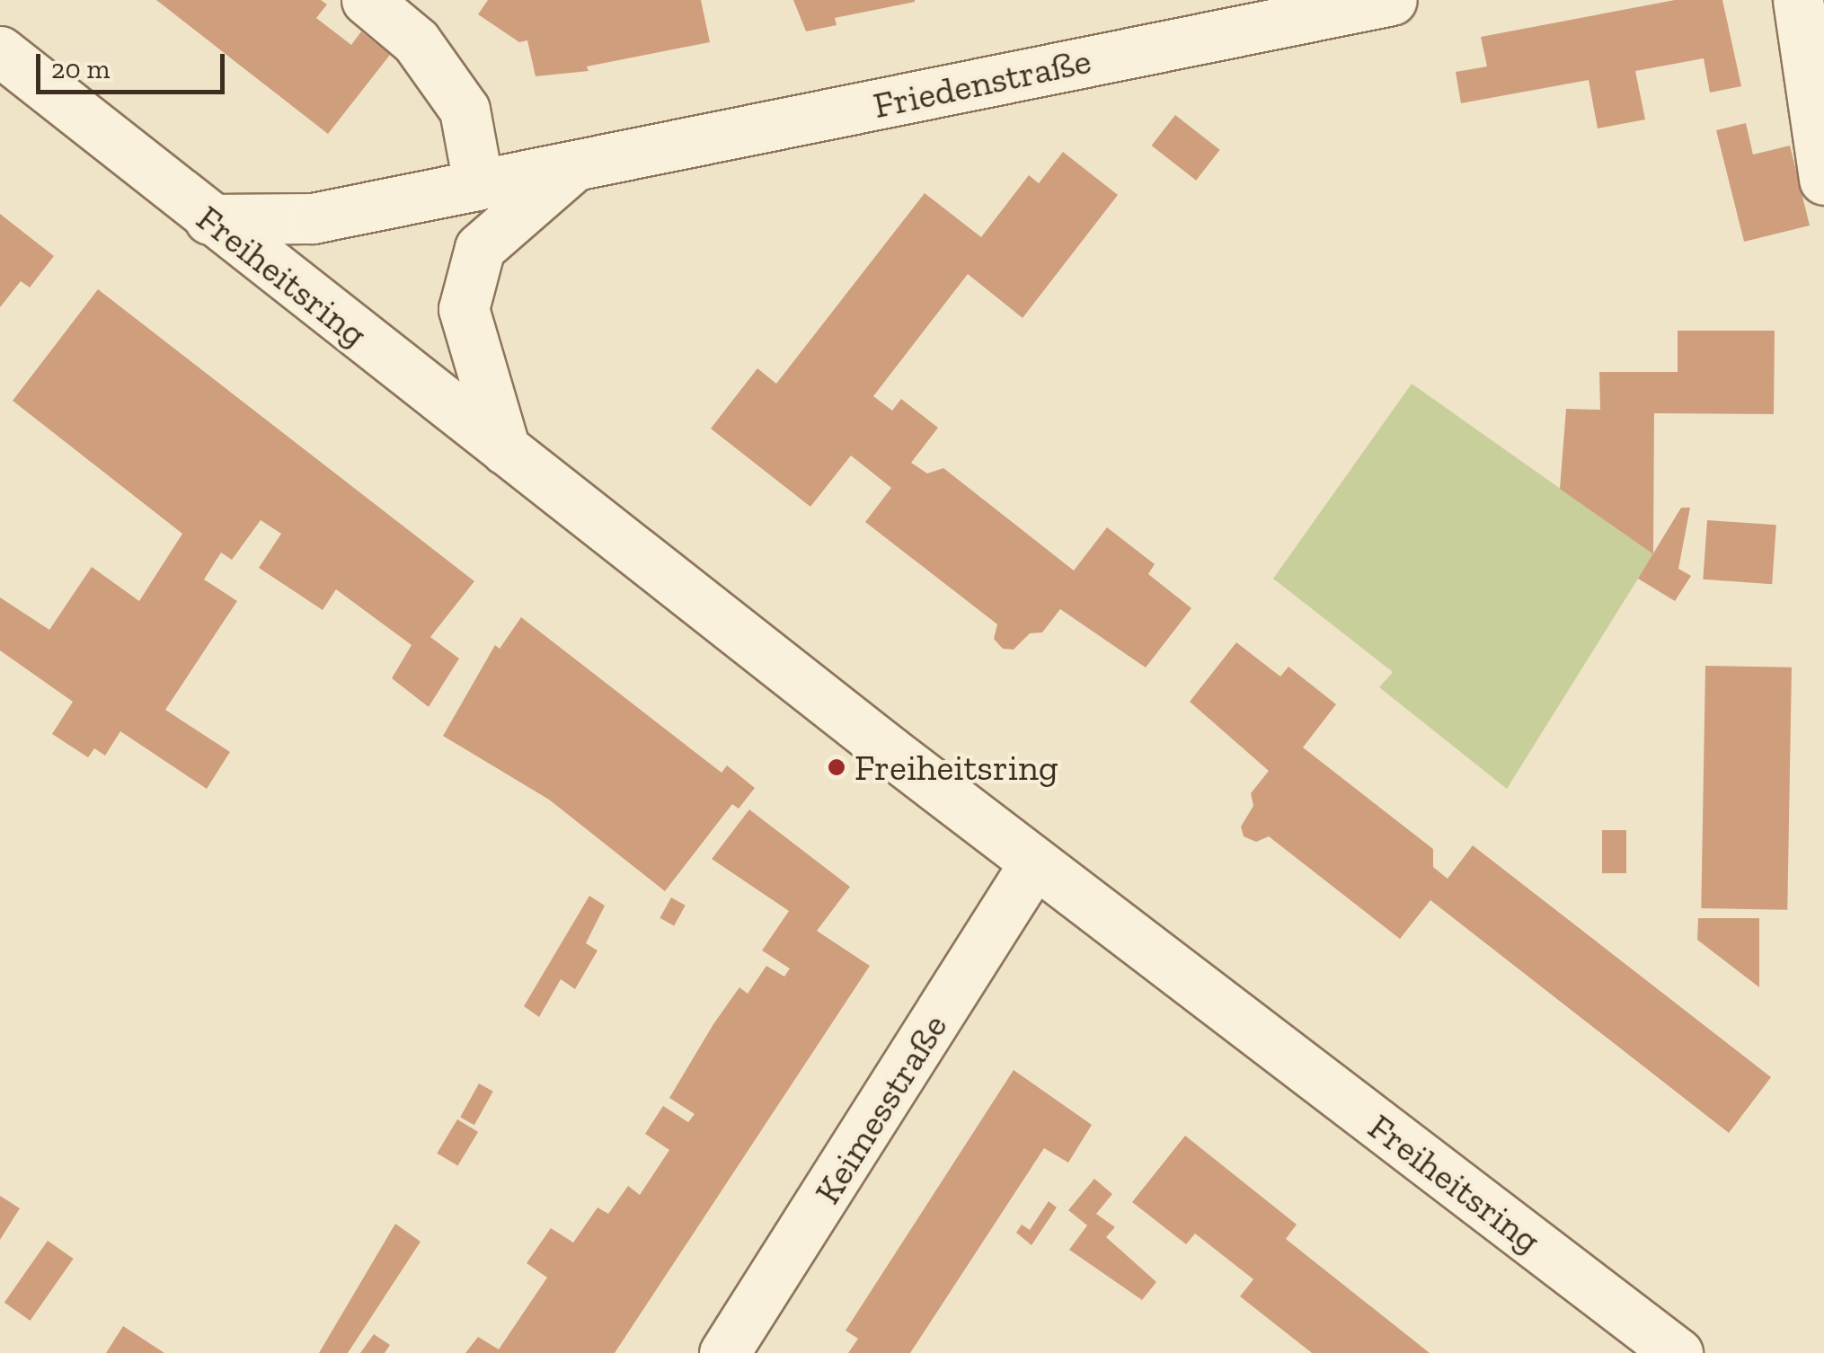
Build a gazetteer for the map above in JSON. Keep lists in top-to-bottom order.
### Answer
{
  "streets": {
    "street": ["Friedenstraße", "Freiheitsring", "Keimesstraße"]
  },
  "crossings": [
    ["Friedenstraße", "Freiheitsring"],
    ["Freiheitsring", "Keimesstraße"]
  ],
  "places": ["Freiheitsring"],
  "scale_bar": "20 m"
}
